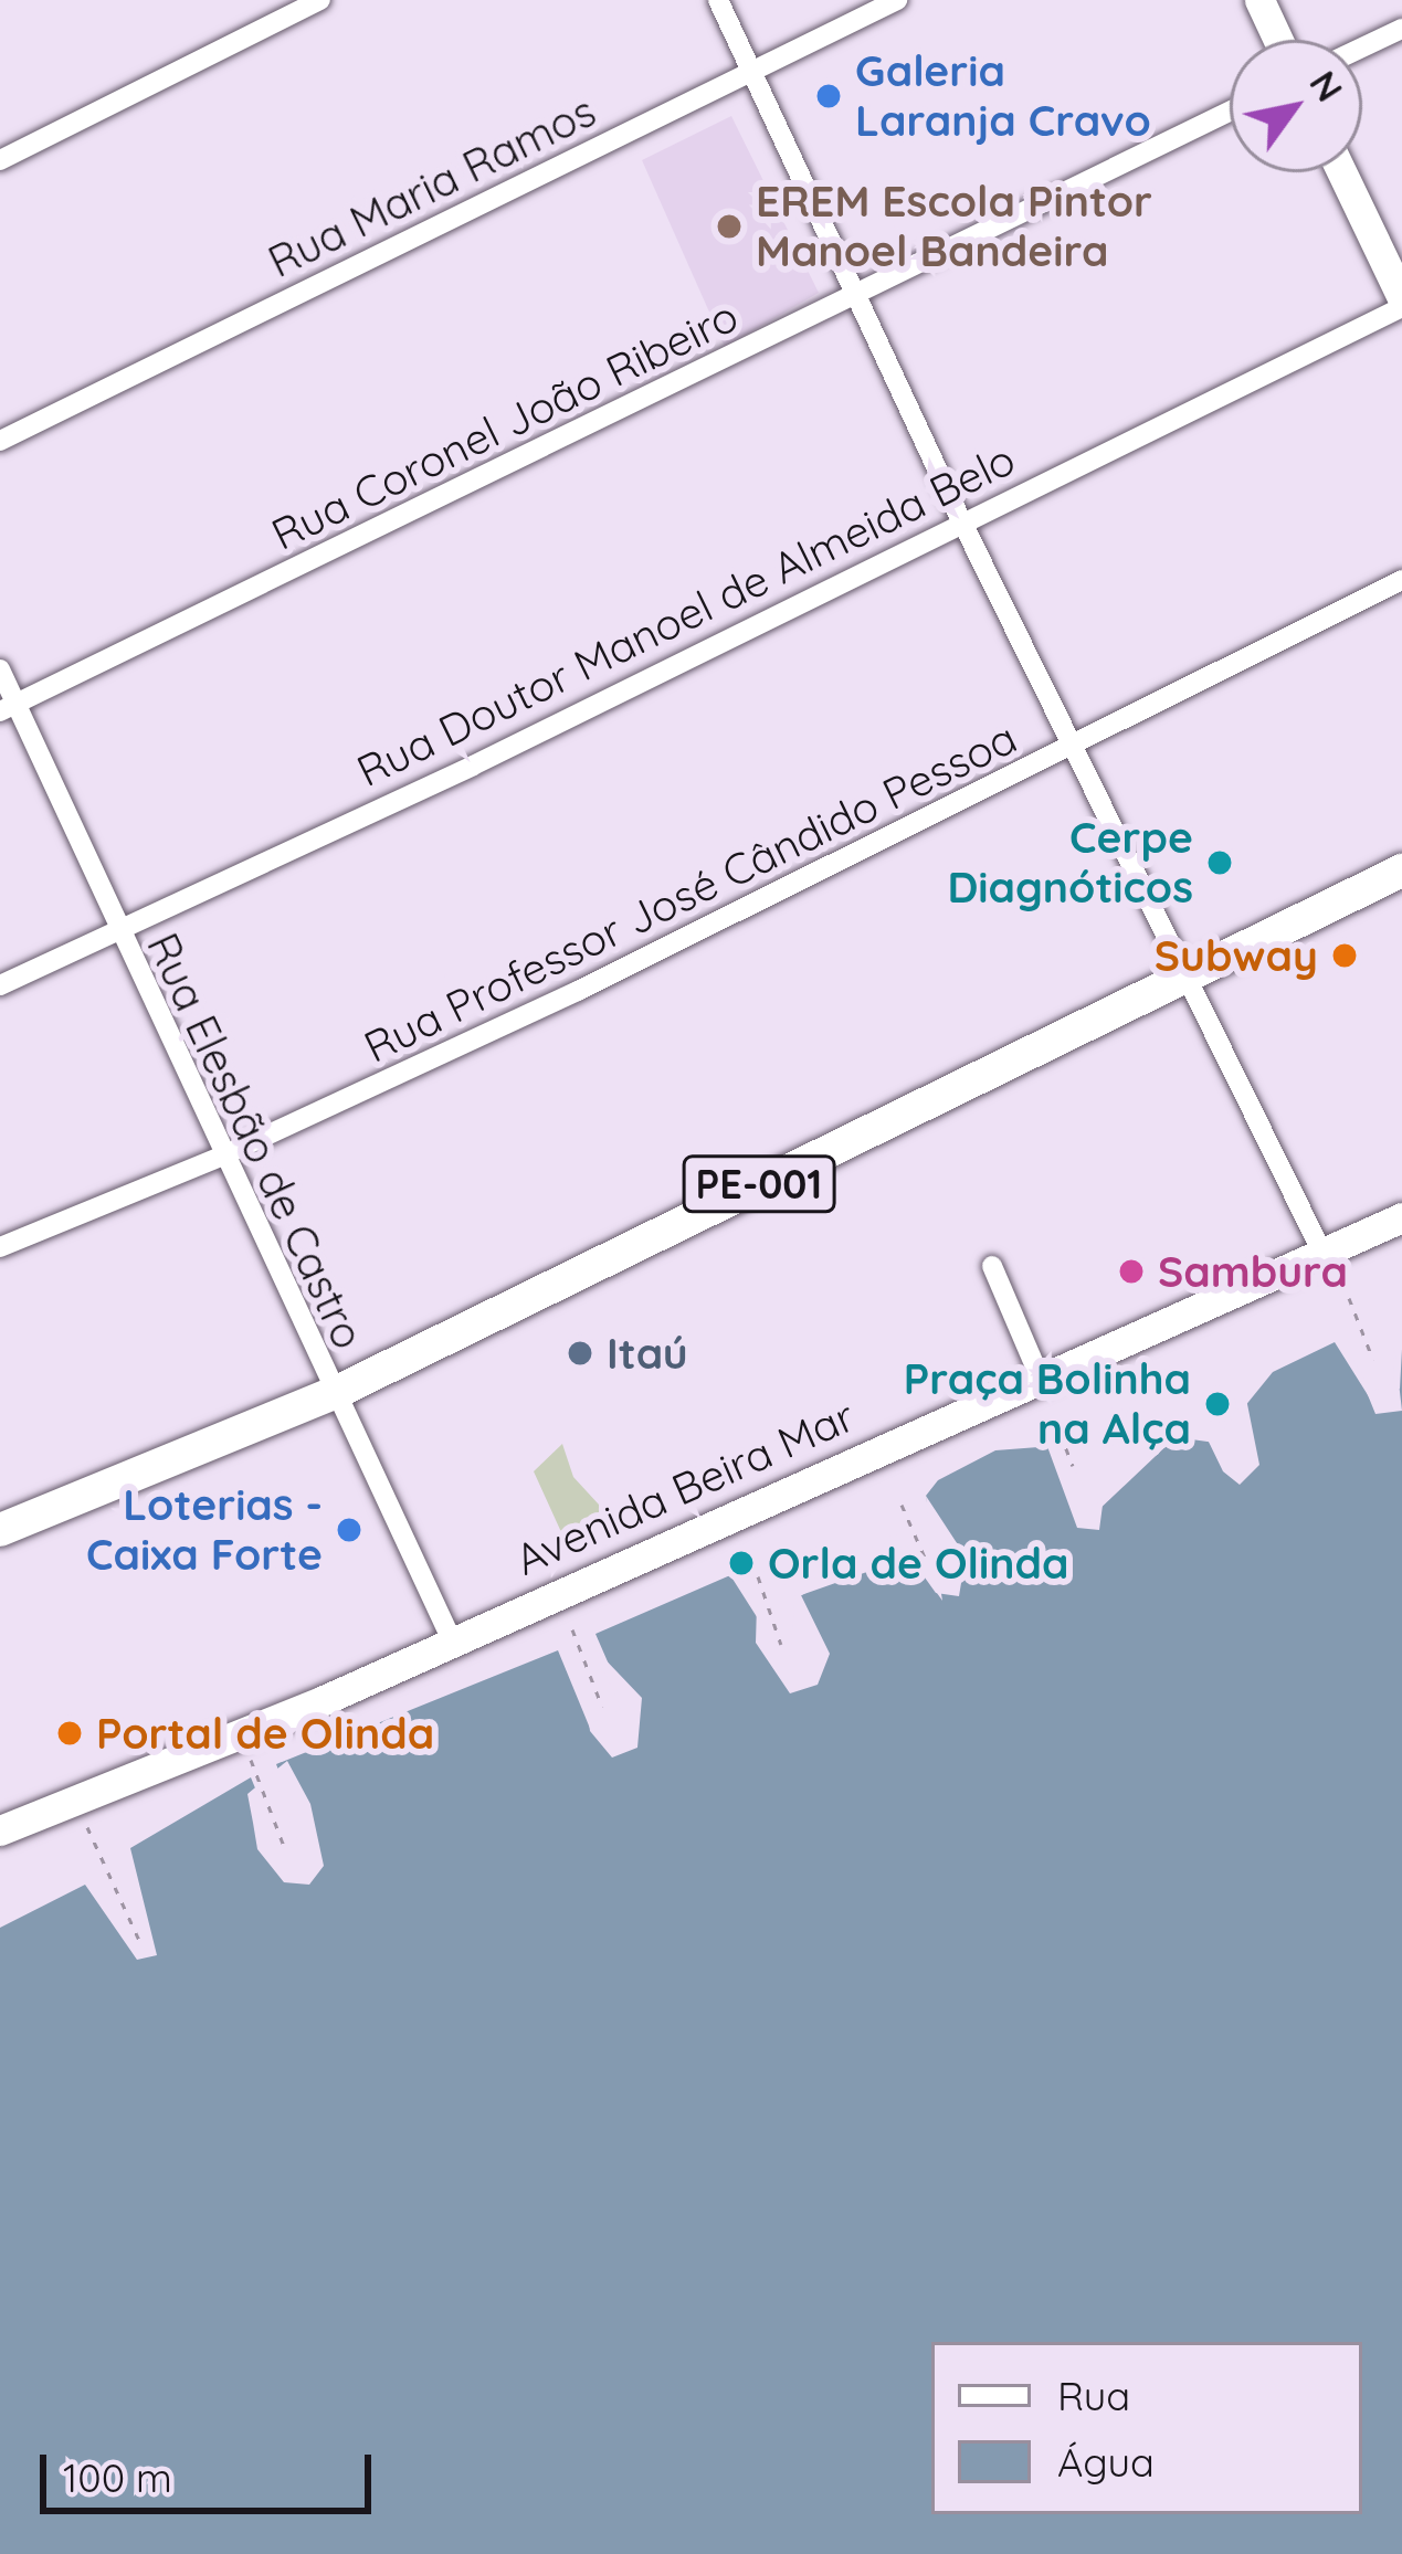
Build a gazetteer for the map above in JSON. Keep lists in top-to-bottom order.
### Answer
{
  "streets": {
    "main road": ["PE-001", "Avenida Beira Mar"],
    "street": [
      "Rua Maria Ramos",
      "Rua Coronel João Ribeiro",
      "Rua Doutor Manoel de Almeida Belo",
      "Rua Professor José Cândido Pessoa",
      "Rua Elesbão de Castro"
    ]
  },
  "crossings": [
    ["Rua Coronel João Ribeiro", "Rua Elesbão de Castro"],
    ["Rua Doutor Manoel de Almeida Belo", "Rua Elesbão de Castro"],
    ["Rua Professor José Cândido Pessoa", "Rua Elesbão de Castro"],
    ["Rua Elesbão de Castro", "PE-001"],
    ["Rua Elesbão de Castro", "Avenida Beira Mar"]
  ],
  "places": [
    "Galeria Laranja Cravo",
    "EREM Escola Pintor Manoel Bandeira",
    "Cerpe Diagnóticos",
    "Subway",
    "Sambura",
    "Itaú",
    "Praça Bolinha na Alça",
    "Loterias - Caixa Forte",
    "Orla de Olinda",
    "Portal de Olinda"
  ],
  "legend": ["Rua", "Água"],
  "scale_bar": "100 m",
  "north": "top right"
}
